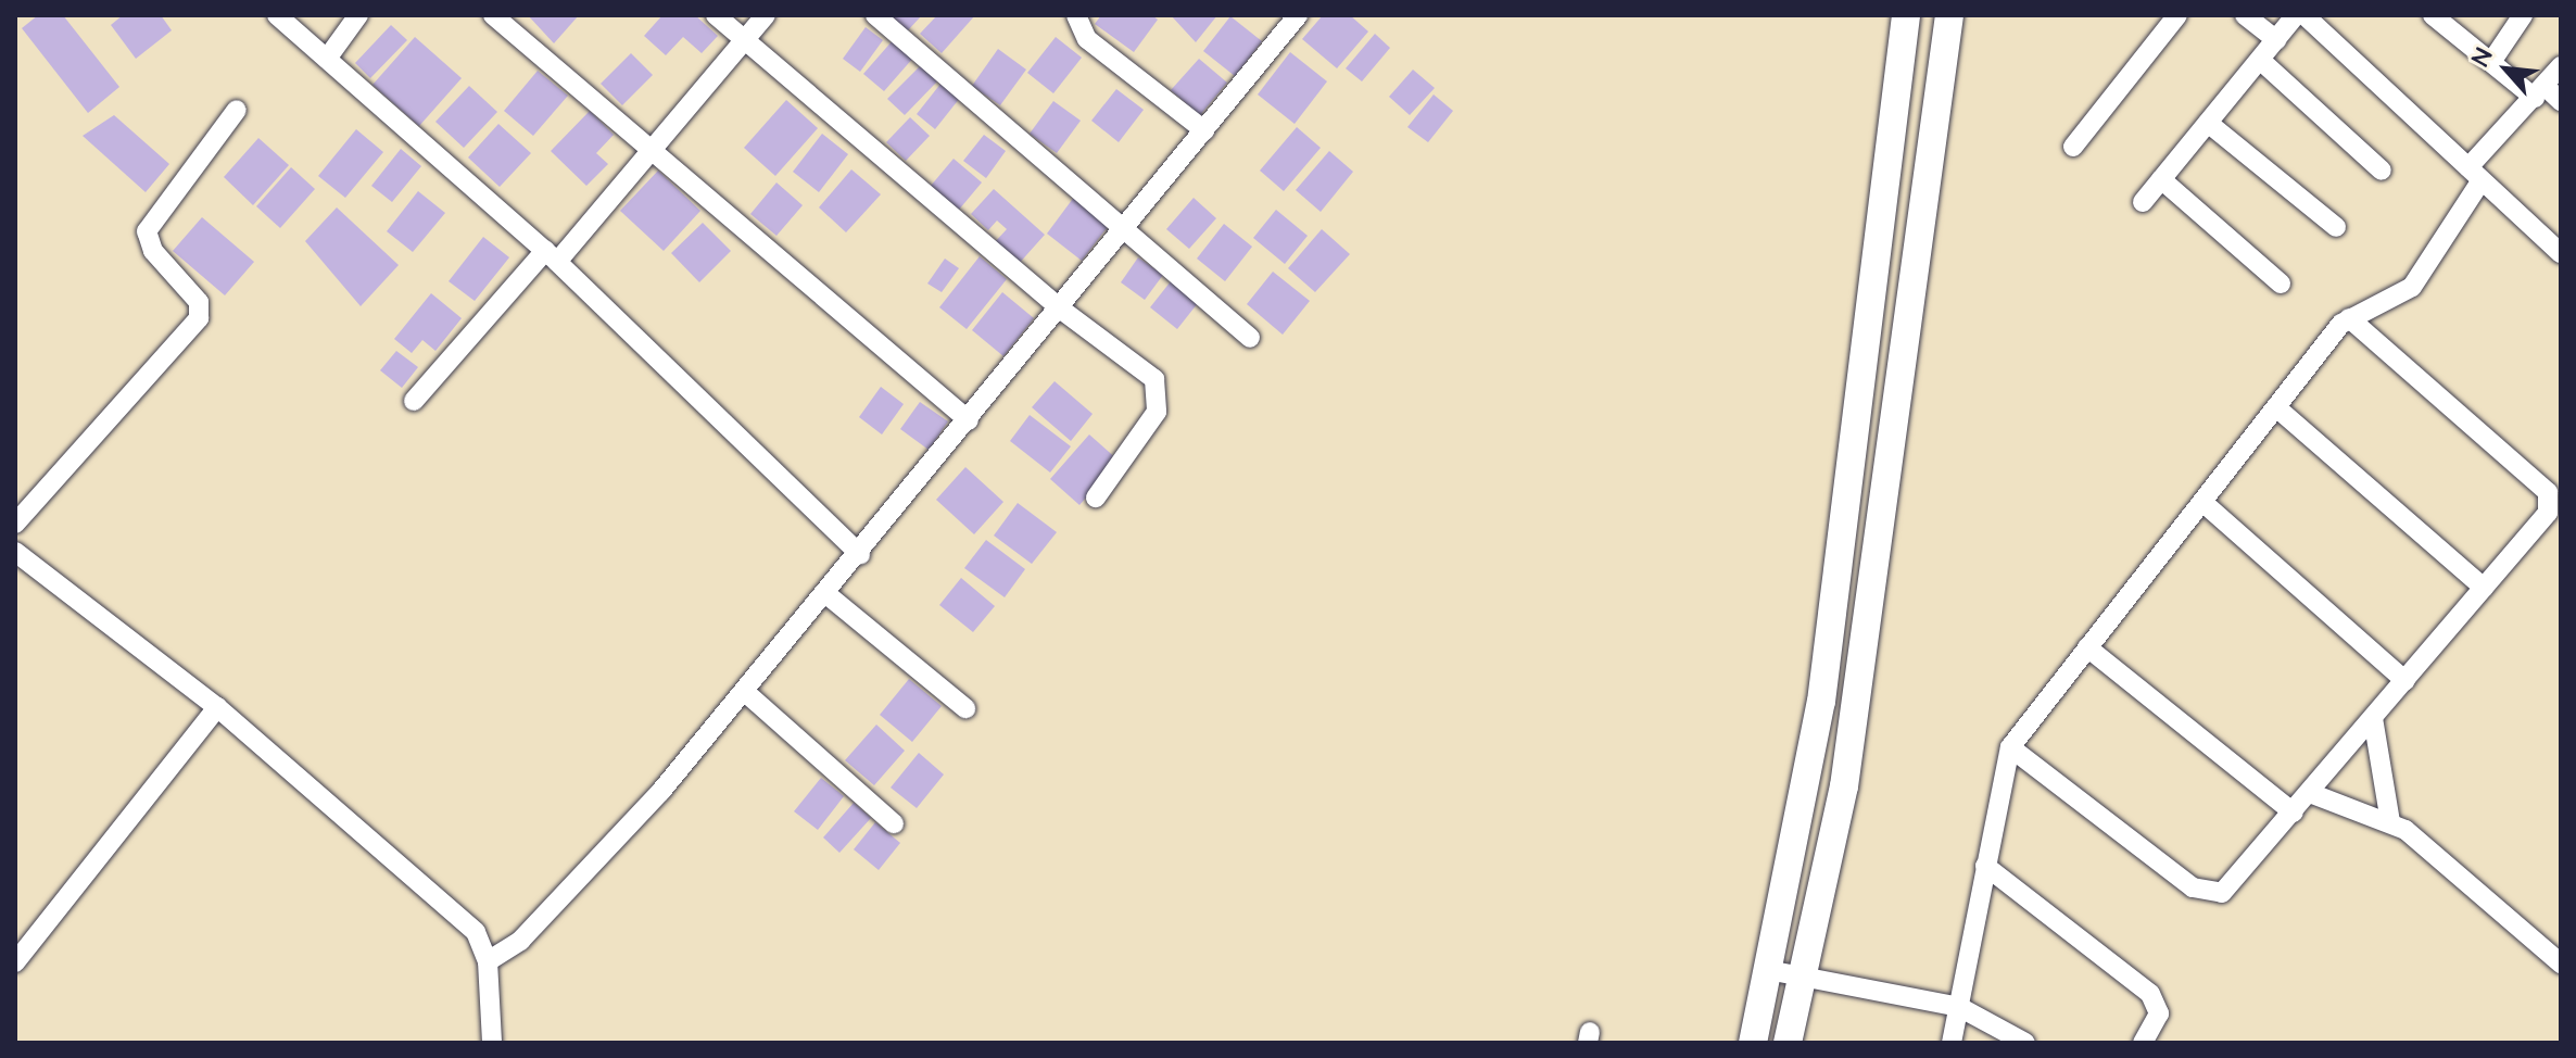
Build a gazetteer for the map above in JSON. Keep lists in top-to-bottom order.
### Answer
{
  "north": "top left"
}
